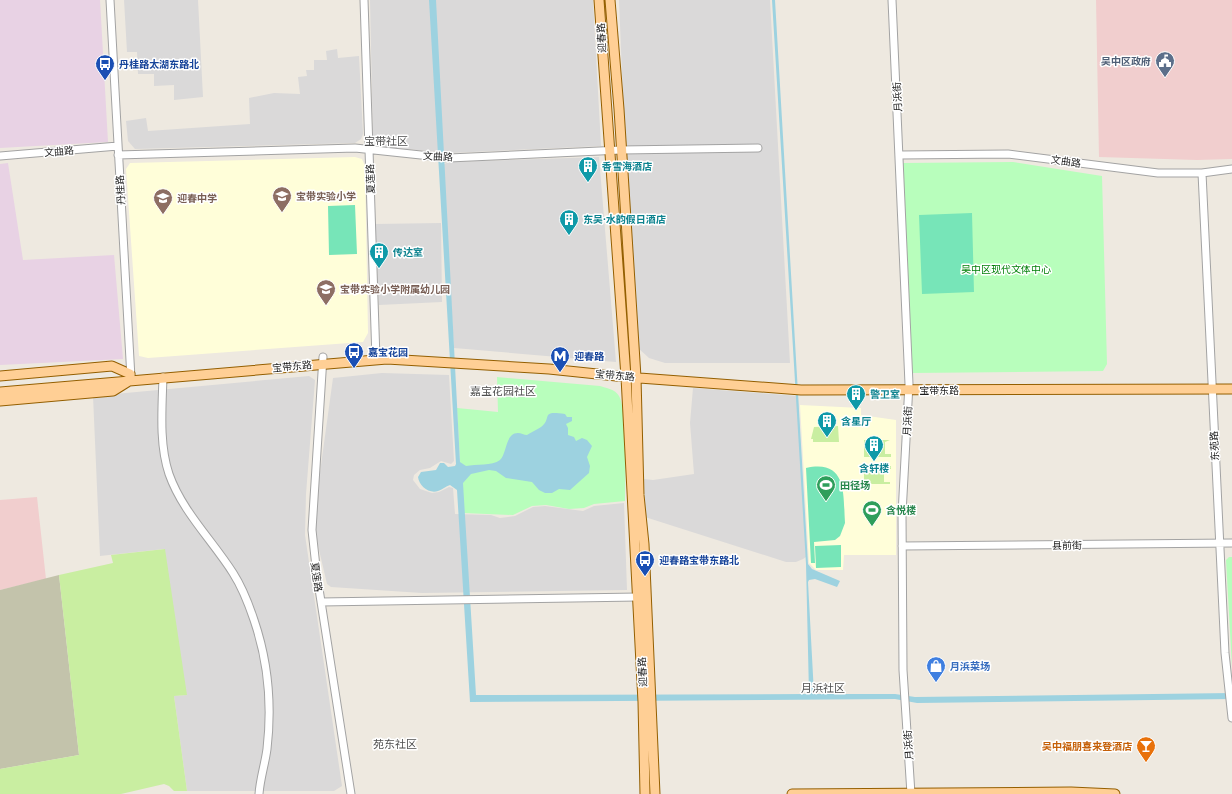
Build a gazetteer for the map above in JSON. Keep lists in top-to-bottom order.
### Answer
{
  "streets": {
    "main road": ["迎春路", "宝带东路"],
    "street": [
      "月浜街",
      "文曲路",
      "夏莲路",
      "丹桂路",
      "东苑路",
      "县前街"
    ]
  },
  "crossings": [
    ["迎春路", "文曲路"],
    ["迎春路", "宝带东路"],
    ["月浜街", "文曲路"],
    ["月浜街", "宝带东路"],
    ["月浜街", "县前街"],
    ["文曲路", "夏莲路"],
    ["文曲路", "丹桂路"],
    ["文曲路", "东苑路"],
    ["夏莲路", "宝带东路"],
    ["丹桂路", "宝带东路"],
    ["宝带东路", "东苑路"],
    ["东苑路", "县前街"]
  ],
  "districts": [
    "宝带社区",
    "嘉宝花园社区",
    "月浜社区",
    "苑东社区"
  ],
  "parks": ["吴中区现代文体中心"],
  "places": {
    "public building": ["吴中区政府"],
    "bus stop": ["丹桂路太湖东路北", "嘉宝花园", "迎春路宝带东路北"],
    "building": [
      "香雪海酒店",
      "东吴·水韵假日酒店",
      "传达室",
      "警卫室",
      "含星厅",
      "含轩楼"
    ],
    "school or university": ["宝带实验小学", "迎春中学", "宝带实验小学附属幼儿园"],
    "metro station": ["迎春路"],
    "sports": ["田径场", "含悦楼"],
    "shop": ["月浜菜场"],
    "bar": ["吴中福朋喜来登酒店"]
  }
}
